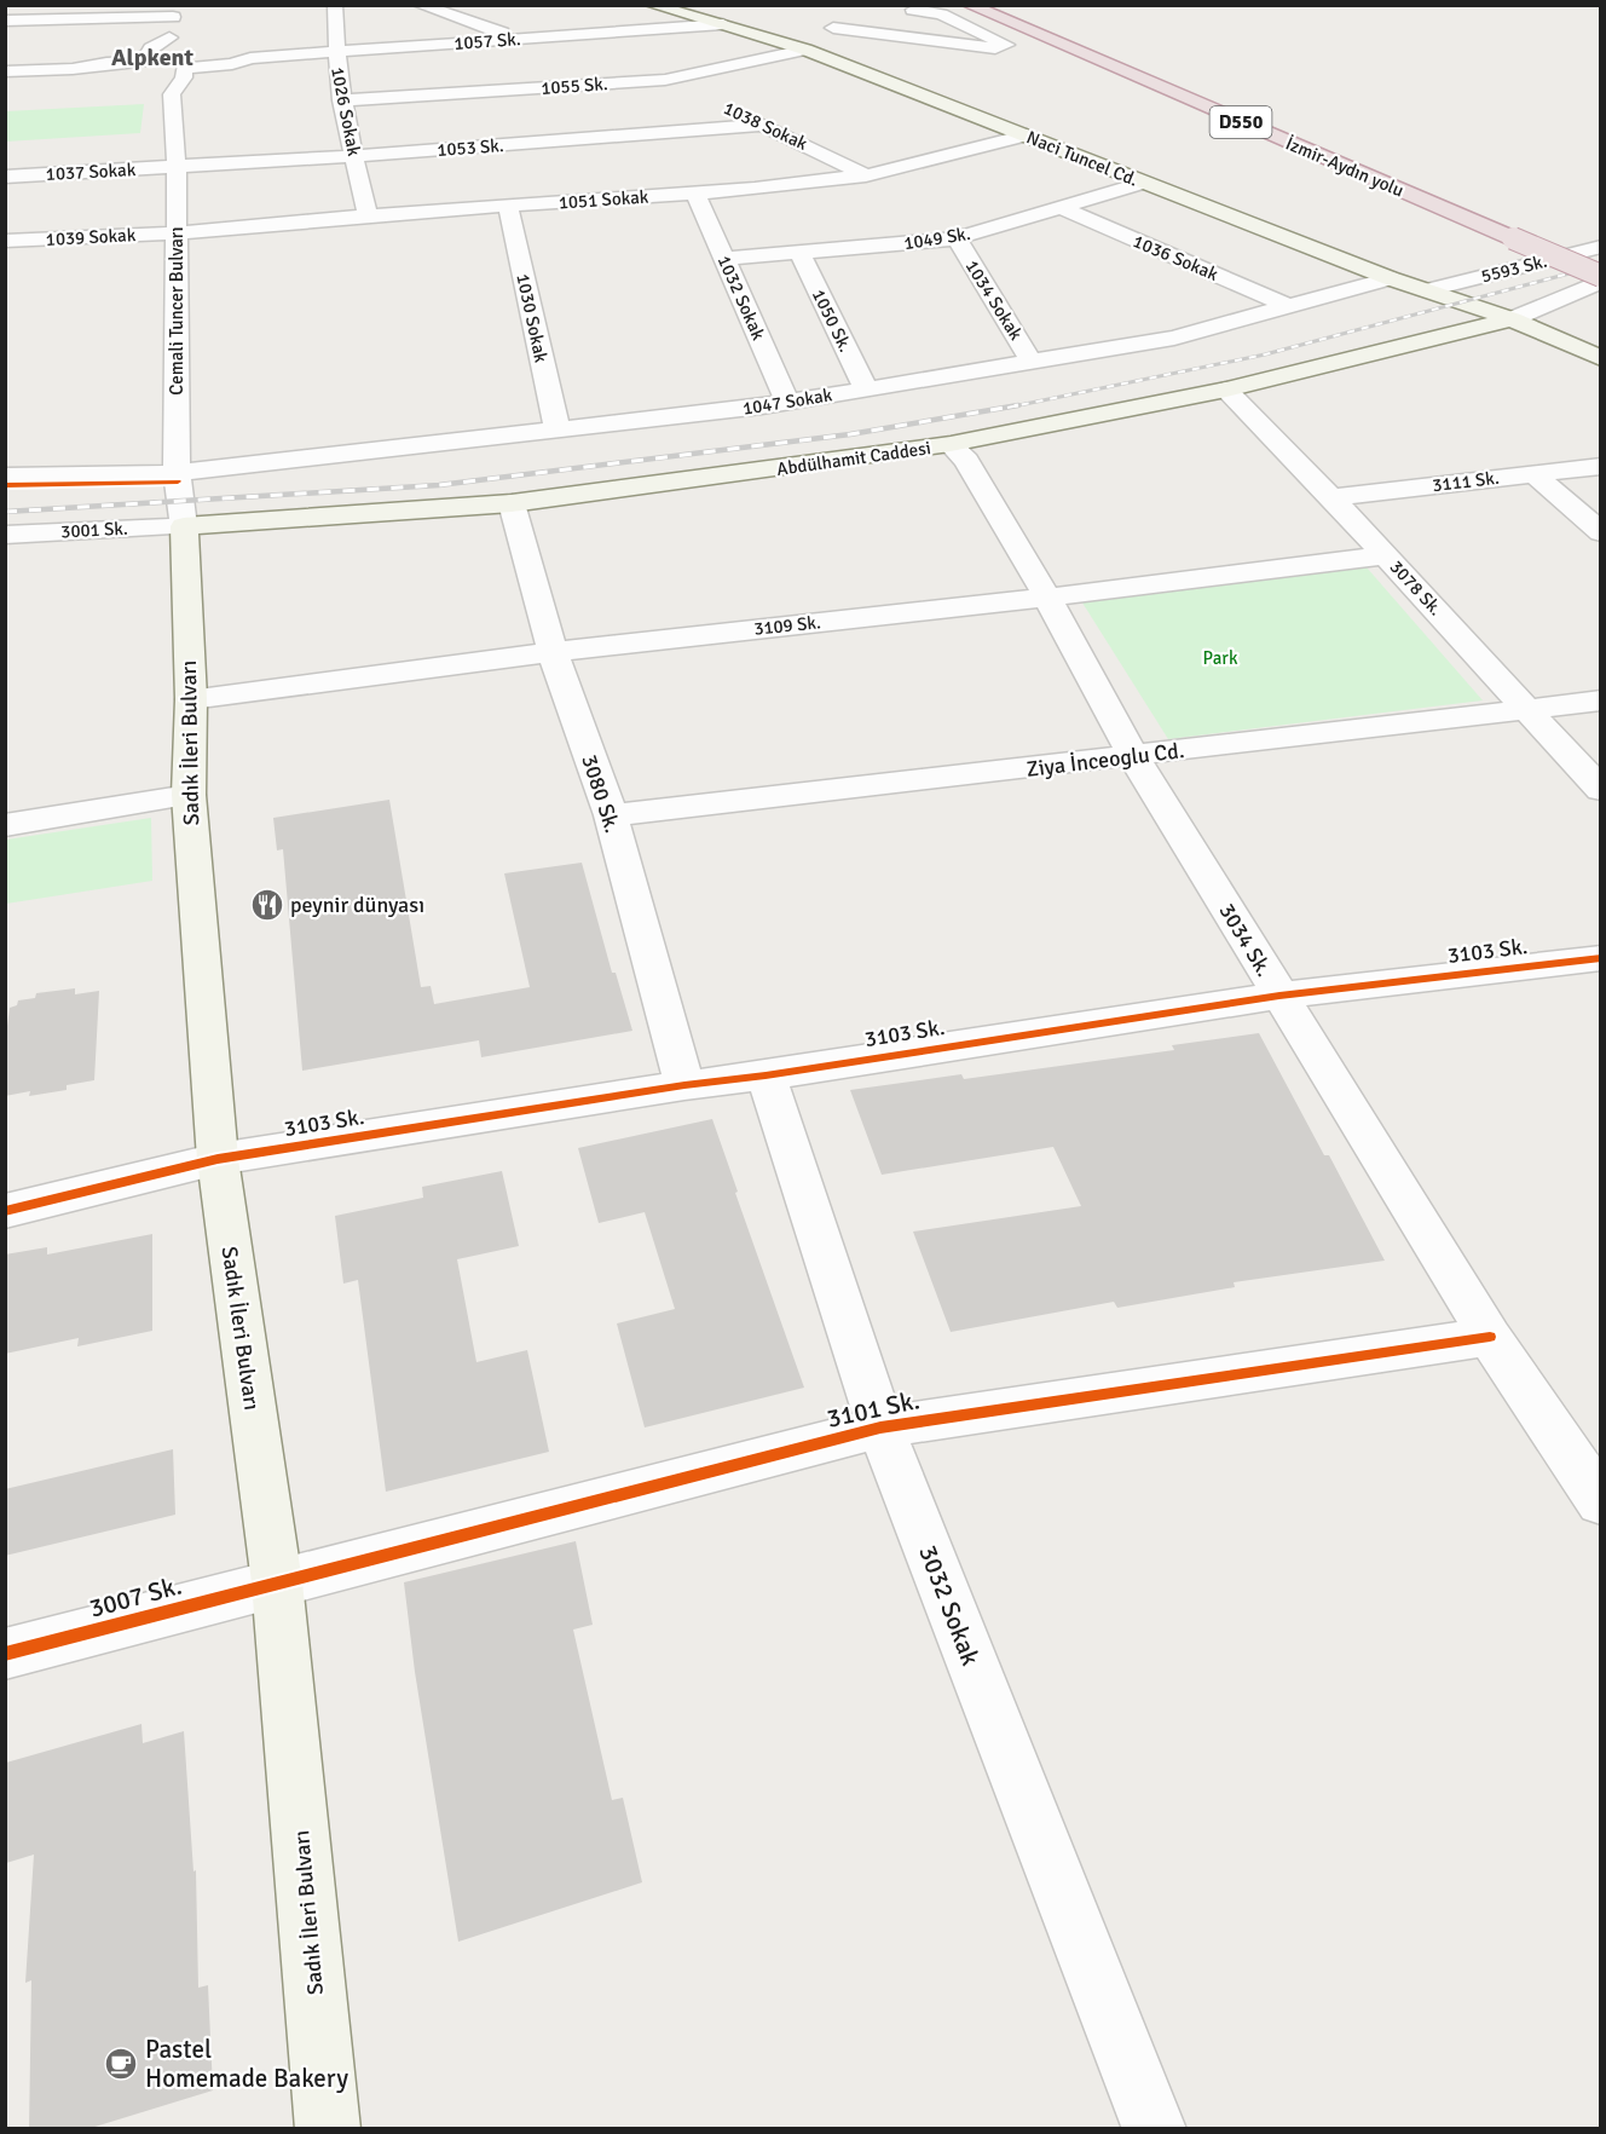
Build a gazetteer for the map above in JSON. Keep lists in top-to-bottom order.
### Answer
{
  "streets": {
    "highway": ["D550", "İzmir-Aydın yolu"],
    "main road": ["Naci Tuncel Cd.", "Abdülhamit Caddesi", "Sadık İleri Bulvarı"],
    "street": [
      "1057 Sk.",
      "1055 Sk.",
      "1026 Sokak",
      "1038 Sokak",
      "1053 Sk.",
      "1037 Sokak",
      "1051 Sokak",
      "1039 Sokak",
      "1049 Sk.",
      "1036 Sokak",
      "5593 Sk.",
      "1032 Sokak",
      "1034 Sokak",
      "Cemali Tuncer Bulvarı",
      "1030 Sokak",
      "1050 Sk.",
      "1047 Sokak",
      "3111 Sk.",
      "3001 Sk.",
      "3078 Sk.",
      "3109 Sk.",
      "Ziya İnceoglu Cd.",
      "3080 Sk.",
      "3034 Sk.",
      "3103 Sk.",
      "3101 Sk.",
      "3007 Sk.",
      "3032 Sokak"
    ]
  },
  "crossings": [
    ["1057 Sk.", "1026 Sokak"],
    ["1057 Sk.", "Naci Tuncel Cd."],
    ["1057 Sk.", "Cemali Tuncer Bulvarı"],
    ["1055 Sk.", "1026 Sokak"],
    ["1055 Sk.", "Naci Tuncel Cd."],
    ["1026 Sokak", "1053 Sk."],
    ["1026 Sokak", "1051 Sokak"],
    ["1038 Sokak", "1053 Sk."],
    ["1038 Sokak", "1051 Sokak"],
    ["1053 Sk.", "1037 Sokak"],
    ["1053 Sk.", "Cemali Tuncer Bulvarı"],
    ["Naci Tuncel Cd.", "1051 Sokak"],
    ["Naci Tuncel Cd.", "1049 Sk."],
    ["Naci Tuncel Cd.", "5593 Sk."],
    ["Naci Tuncel Cd.", "1047 Sokak"],
    ["Naci Tuncel Cd.", "Abdülhamit Caddesi"],
    ["1037 Sokak", "Cemali Tuncer Bulvarı"],
    ["1051 Sokak", "1039 Sokak"],
    ["1051 Sokak", "1032 Sokak"],
    ["1051 Sokak", "Cemali Tuncer Bulvarı"],
    ["1051 Sokak", "1030 Sokak"],
    ["1039 Sokak", "Cemali Tuncer Bulvarı"],
    ["1049 Sk.", "1036 Sokak"],
    ["1049 Sk.", "1032 Sokak"],
    ["1049 Sk.", "1034 Sokak"],
    ["1049 Sk.", "1050 Sk."],
    ["1036 Sokak", "1047 Sokak"],
    ["1032 Sokak", "1047 Sokak"],
    ["1034 Sokak", "1047 Sokak"],
    ["Cemali Tuncer Bulvarı", "1047 Sokak"],
    ["Cemali Tuncer Bulvarı", "Abdülhamit Caddesi"],
    ["Cemali Tuncer Bulvarı", "3001 Sk."],
    ["Cemali Tuncer Bulvarı", "Sadık İleri Bulvarı"],
    ["1030 Sokak", "1047 Sokak"],
    ["1050 Sk.", "1047 Sokak"],
    ["Abdülhamit Caddesi", "3001 Sk."],
    ["Abdülhamit Caddesi", "3078 Sk."],
    ["Abdülhamit Caddesi", "Sadık İleri Bulvarı"],
    ["Abdülhamit Caddesi", "3080 Sk."],
    ["Abdülhamit Caddesi", "3034 Sk."],
    ["3111 Sk.", "3078 Sk."],
    ["3001 Sk.", "Sadık İleri Bulvarı"],
    ["3078 Sk.", "3109 Sk."],
    ["3078 Sk.", "Ziya İnceoglu Cd."],
    ["3109 Sk.", "Sadık İleri Bulvarı"],
    ["3109 Sk.", "3080 Sk."],
    ["3109 Sk.", "3034 Sk."],
    ["Sadık İleri Bulvarı", "3103 Sk."],
    ["Sadık İleri Bulvarı", "3101 Sk."],
    ["Sadık İleri Bulvarı", "3007 Sk."],
    ["Ziya İnceoglu Cd.", "3080 Sk."],
    ["Ziya İnceoglu Cd.", "3034 Sk."],
    ["3080 Sk.", "3103 Sk."],
    ["3034 Sk.", "3103 Sk."],
    ["3034 Sk.", "3101 Sk."],
    ["3103 Sk.", "3032 Sokak"],
    ["3101 Sk.", "3007 Sk."],
    ["3101 Sk.", "3032 Sokak"]
  ],
  "districts": ["Alpkent"],
  "parks": ["Park"],
  "places": {
    "restaurant": ["peynir dünyası"],
    "cafe": ["Pastel Homemade Bakery"]
  }
}
